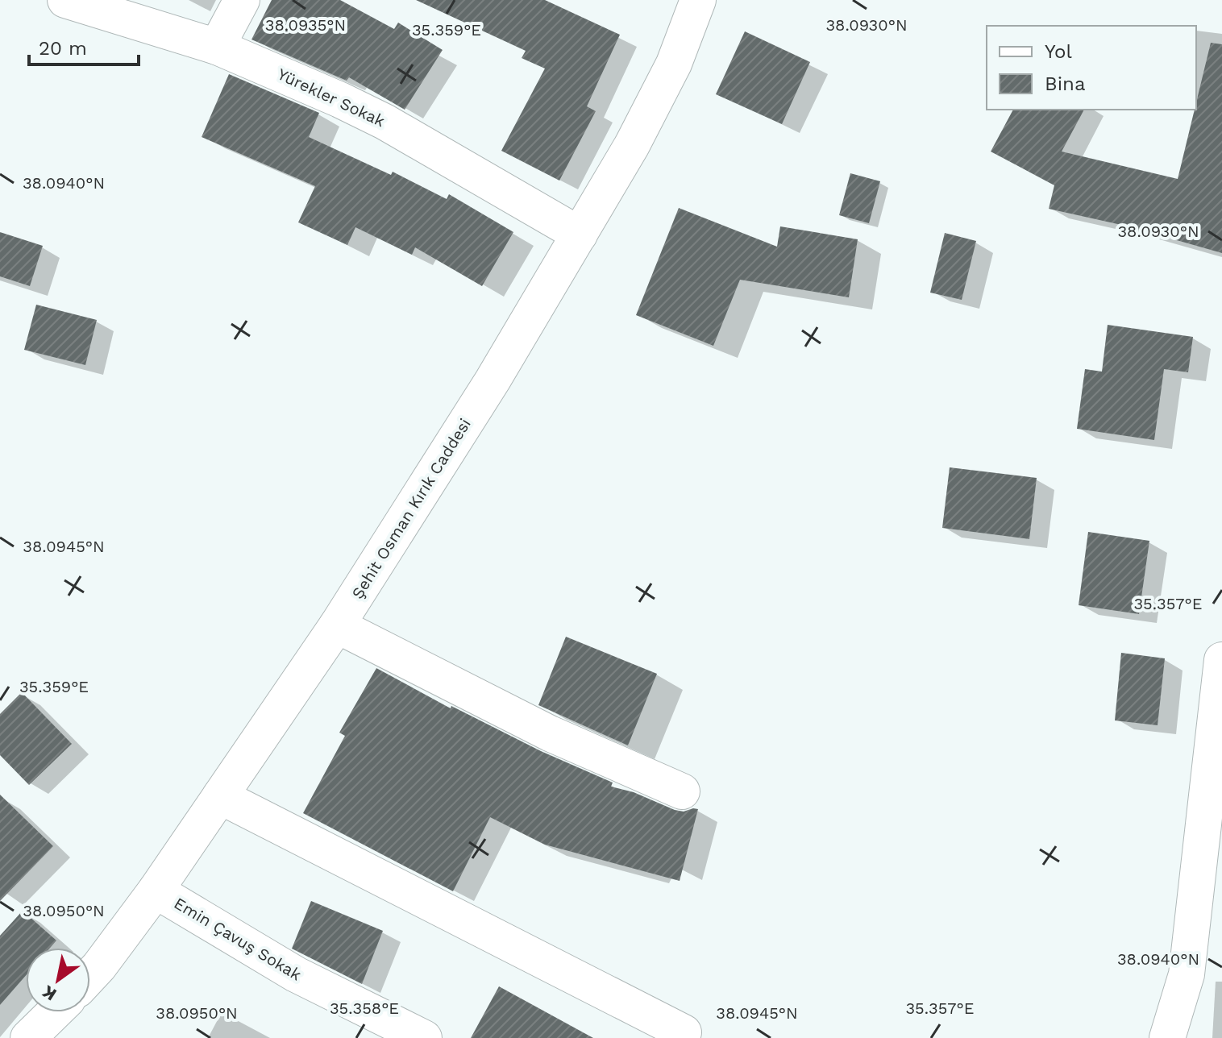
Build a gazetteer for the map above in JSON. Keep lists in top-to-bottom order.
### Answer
{
  "streets": {
    "street": ["Yürekler Sokak", "Şehit Osman Kırık Caddesi", "Emin Çavuş Sokak"]
  },
  "crossings": [
    ["Yürekler Sokak", "Şehit Osman Kırık Caddesi"],
    ["Şehit Osman Kırık Caddesi", "Emin Çavuş Sokak"]
  ],
  "legend": ["Yol", "Bina"],
  "scale_bar": "20 m",
  "north": "bottom left",
  "coordinates": [
    "38.0935°N",
    "38.0930°N",
    "35.359°E",
    "38.0940°N",
    "38.0945°N",
    "35.357°E",
    "38.0950°N",
    "35.358°E"
  ]
}
